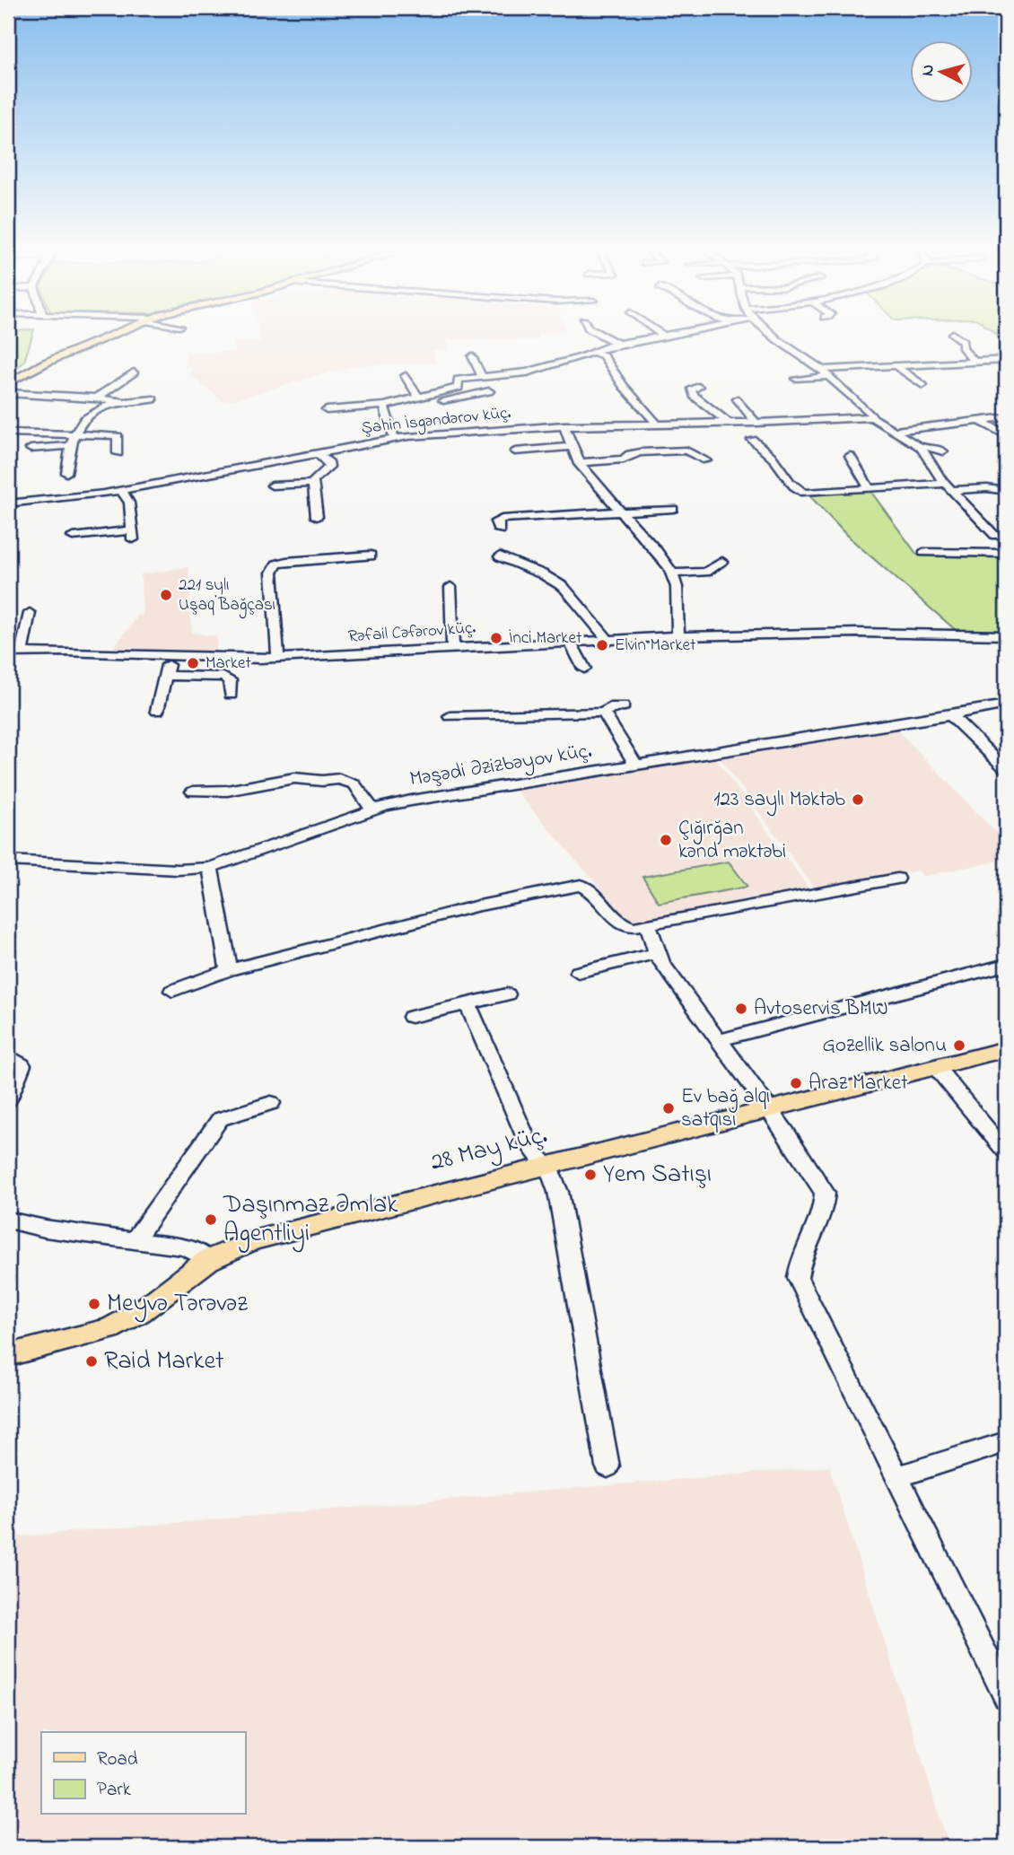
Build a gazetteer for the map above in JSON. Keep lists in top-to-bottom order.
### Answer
{
  "streets": {
    "main road": ["28 May küç."],
    "street": ["Şahin İsgəndərov küç.", "Rəfail Cəfərov küç.", "Məşədi Əzizbəyov küç."]
  },
  "places": [
    "221 sylı Uşaq Bağçası",
    "İnci Market",
    "Elvin Market",
    "Market",
    "123 saylı Məktəb",
    "Çığırğan kənd məktəbi",
    "Avtoservis BMW",
    "Gozellik salonu",
    "Araz Market",
    "Ev bağ alqı satqısı",
    "Yem Satışı",
    "Daşınmaz Əmlak Agentliyi",
    "Meyvə Tərəvəz",
    "Raid Market"
  ],
  "legend": ["Road", "Park"],
  "north": "left"
}
